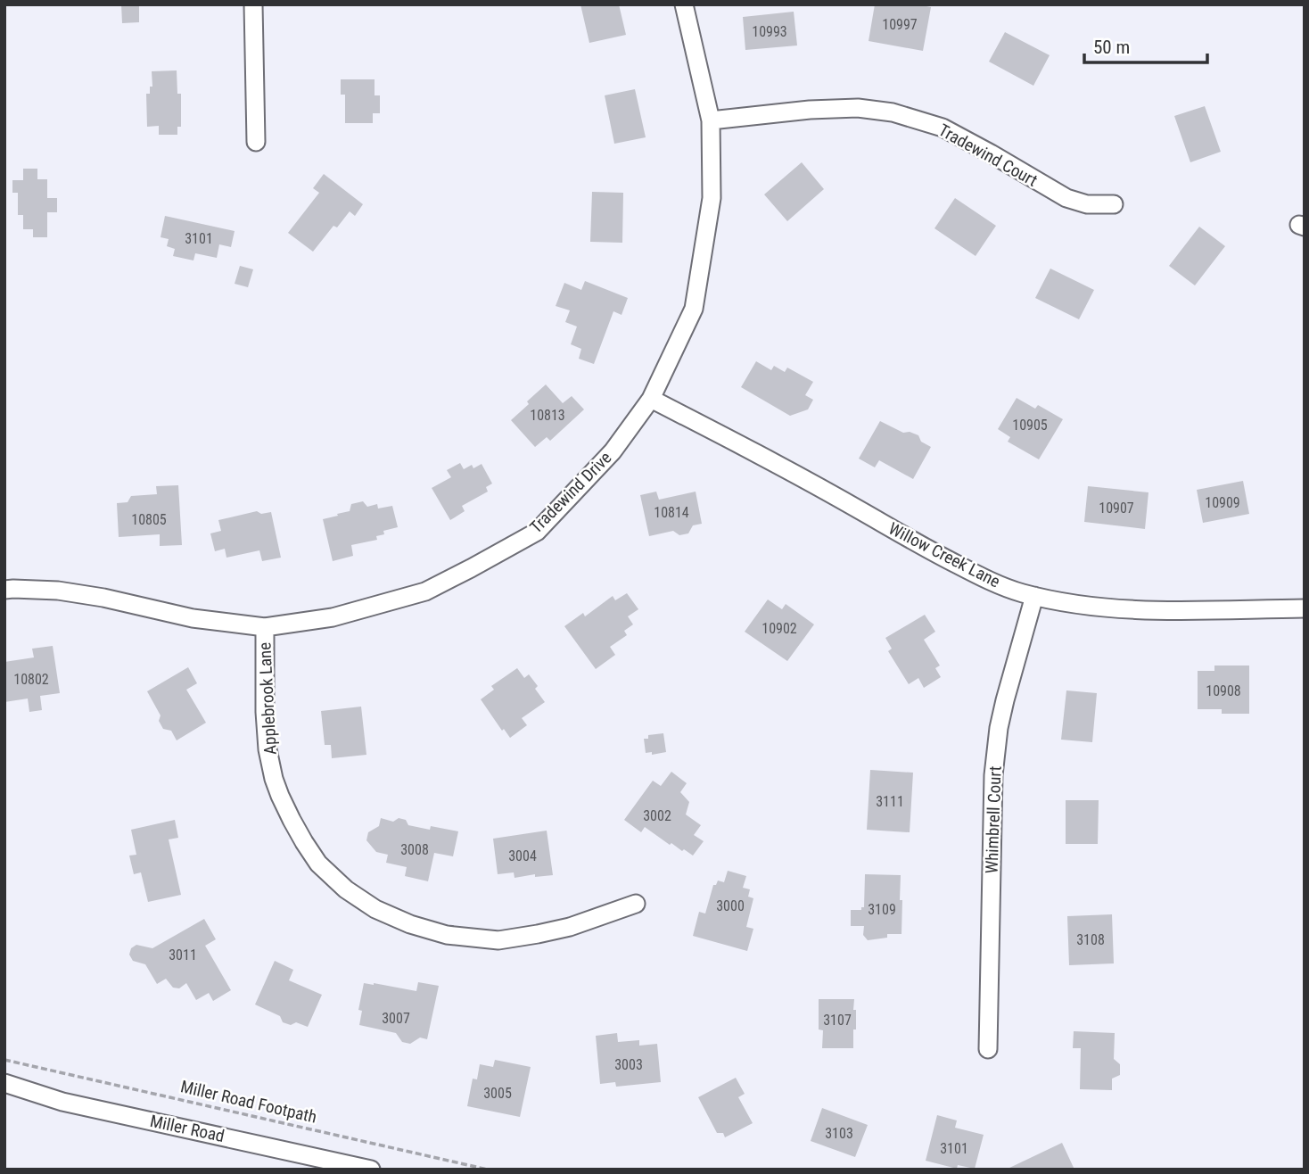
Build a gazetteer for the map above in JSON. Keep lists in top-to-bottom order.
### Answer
{
  "streets": {
    "street": [
      "Tradewind Court",
      "Tradewind Drive",
      "Willow Creek Lane",
      "Applebrook Lane",
      "Whimbrell Court",
      "Miller Road"
    ],
    "path": ["Miller Road Footpath"]
  },
  "crossings": [
    ["Tradewind Court", "Tradewind Drive"],
    ["Tradewind Drive", "Willow Creek Lane"],
    ["Tradewind Drive", "Applebrook Lane"],
    ["Willow Creek Lane", "Whimbrell Court"]
  ],
  "house_numbers": [
    "10997",
    "10993",
    "3101",
    "10813",
    "10905",
    "10909",
    "10907",
    "10814",
    "10805",
    "10902",
    "10802",
    "10908",
    "3111",
    "3002",
    "3008",
    "3004",
    "3000",
    "3109",
    "3108",
    "3011",
    "3007",
    "3107",
    "3003",
    "3005",
    "3103",
    "3101"
  ],
  "scale_bar": "50 m"
}
